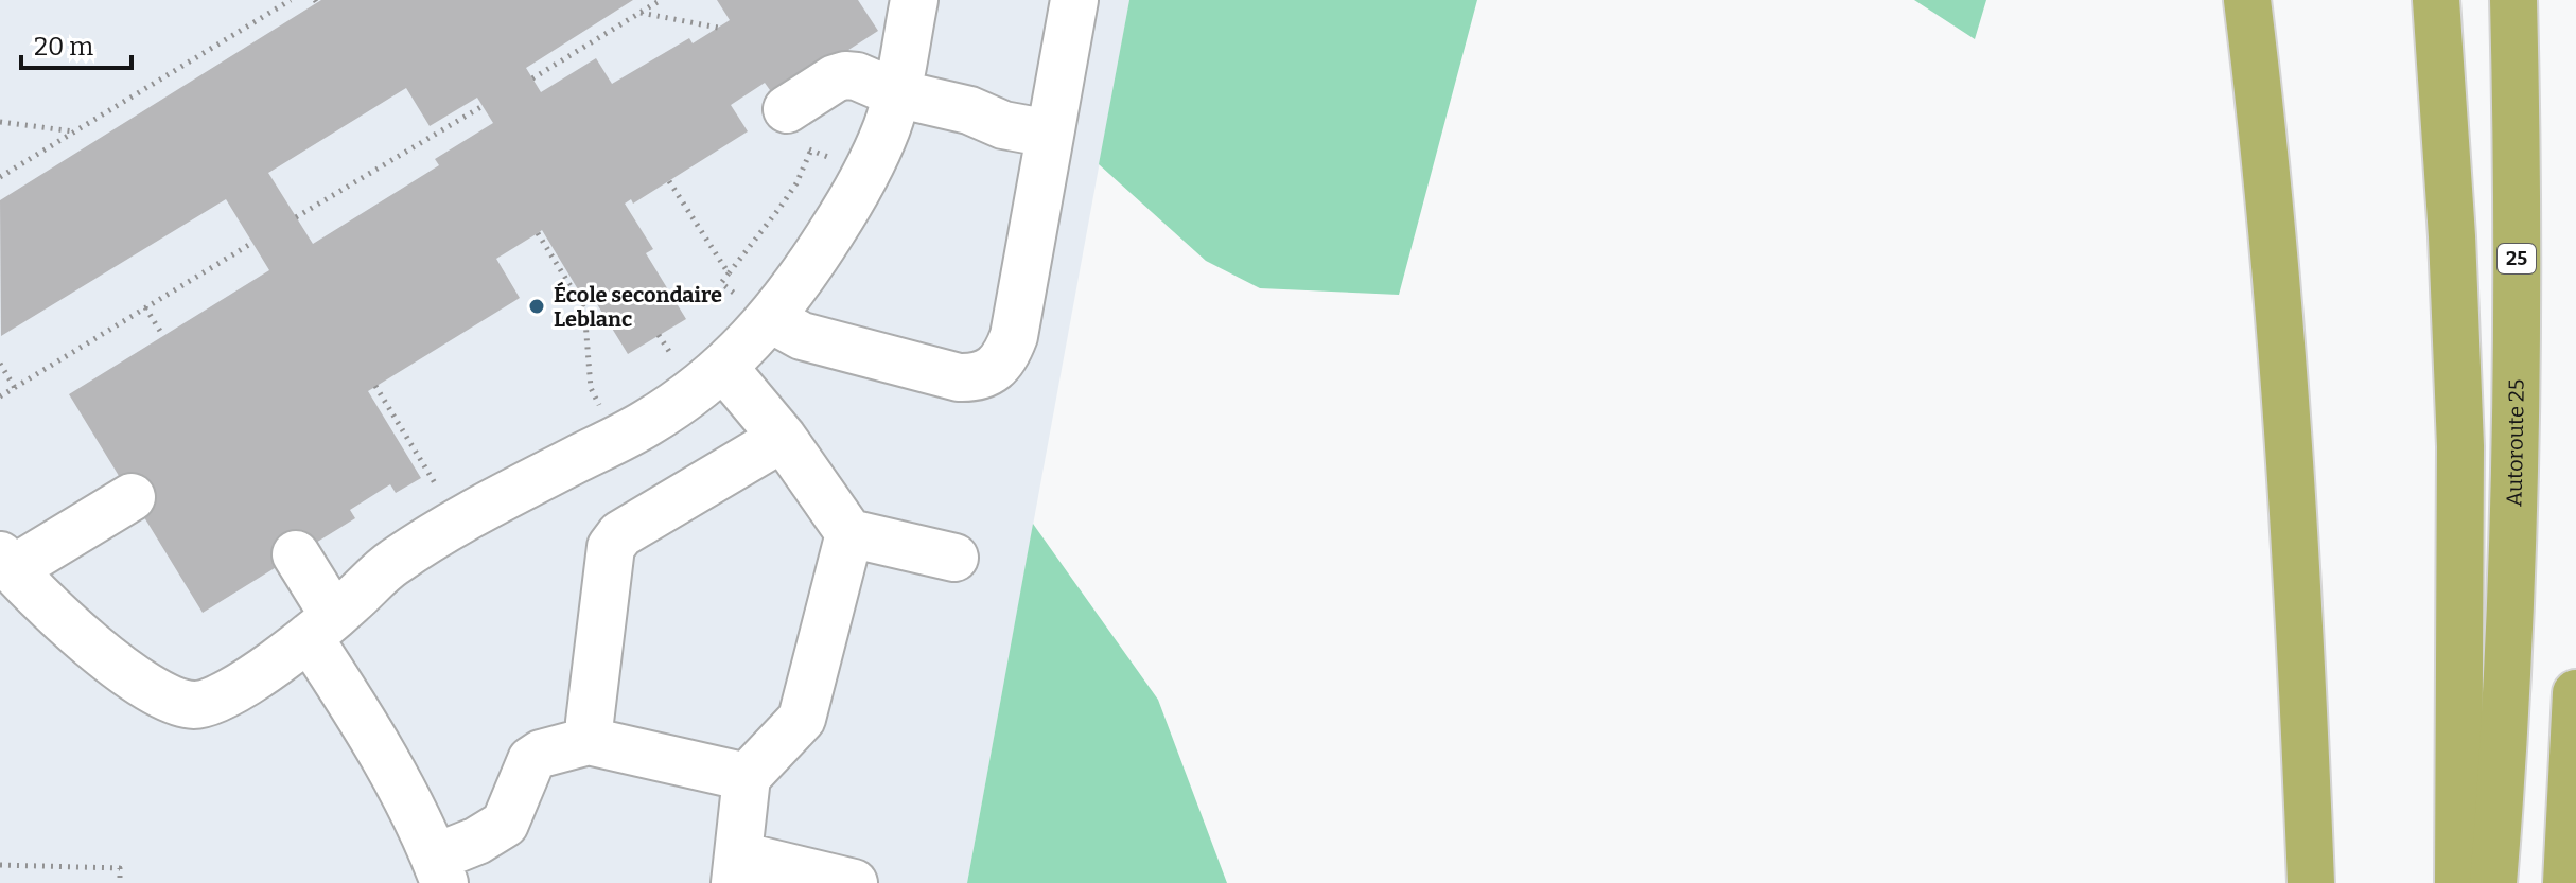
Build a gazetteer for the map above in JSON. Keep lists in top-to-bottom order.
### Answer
{
  "streets": {
    "highway": ["25", "Autoroute 25"]
  },
  "places": ["École secondaire Leblanc"],
  "scale_bar": "20 m"
}
